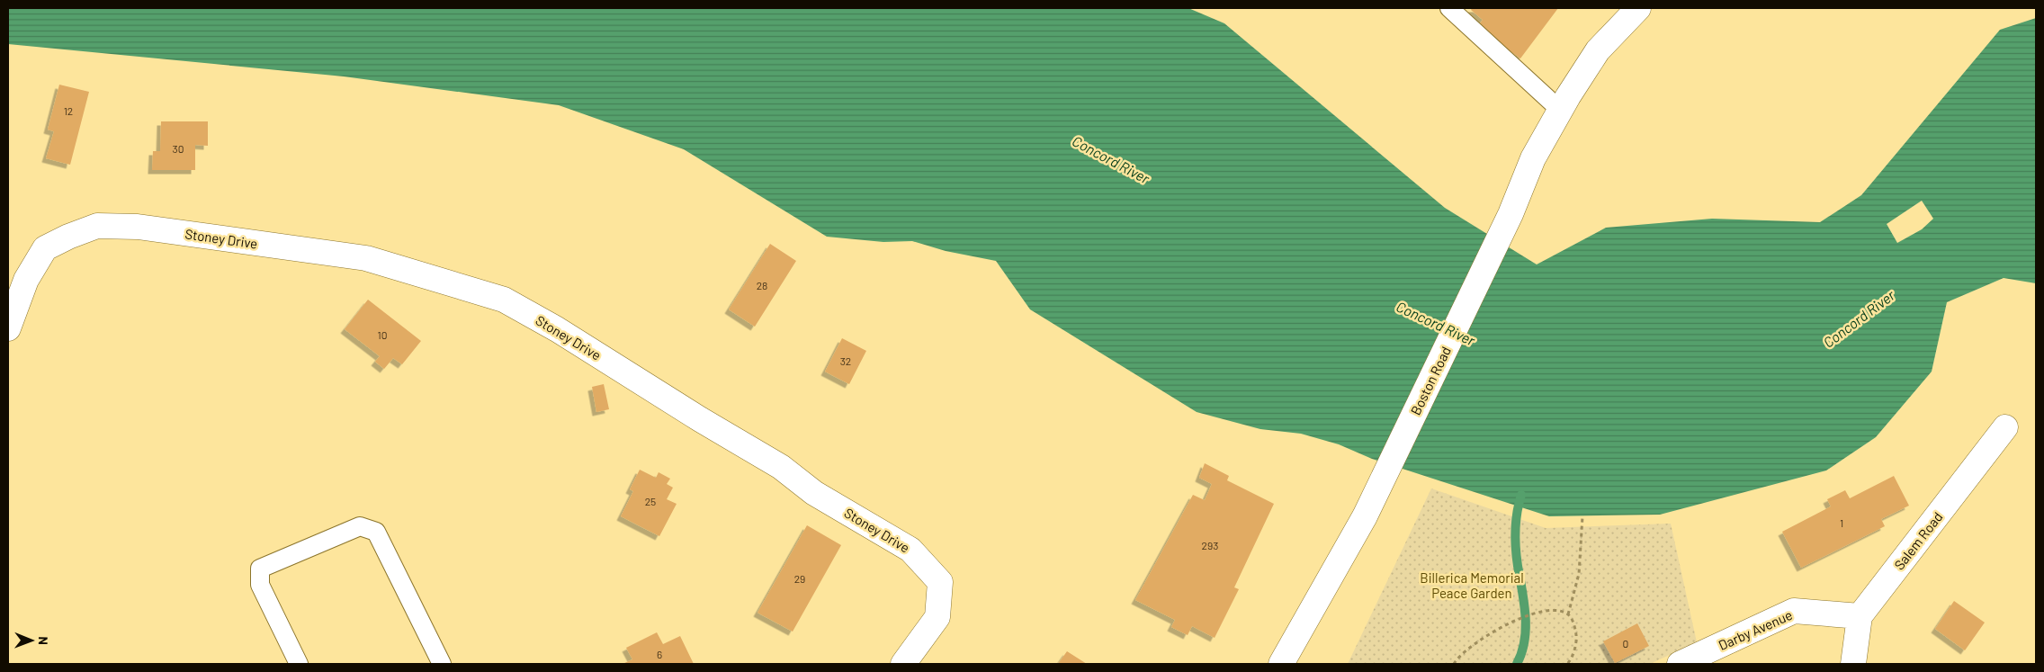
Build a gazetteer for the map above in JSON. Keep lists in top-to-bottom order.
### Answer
{
  "streets": {
    "street": [
      "Stoney Drive",
      "Boston Road",
      "Salem Road",
      "Darby Avenue"
    ]
  },
  "crossings": [
    ["Salem Road", "Darby Avenue"]
  ],
  "water": ["Concord River"],
  "parks": ["Billerica Memorial Peace Garden"],
  "house_numbers": [
    "12",
    "30",
    "28",
    "10",
    "32",
    "25",
    "1",
    "293",
    "29",
    "0",
    "6"
  ],
  "north": "right"
}
